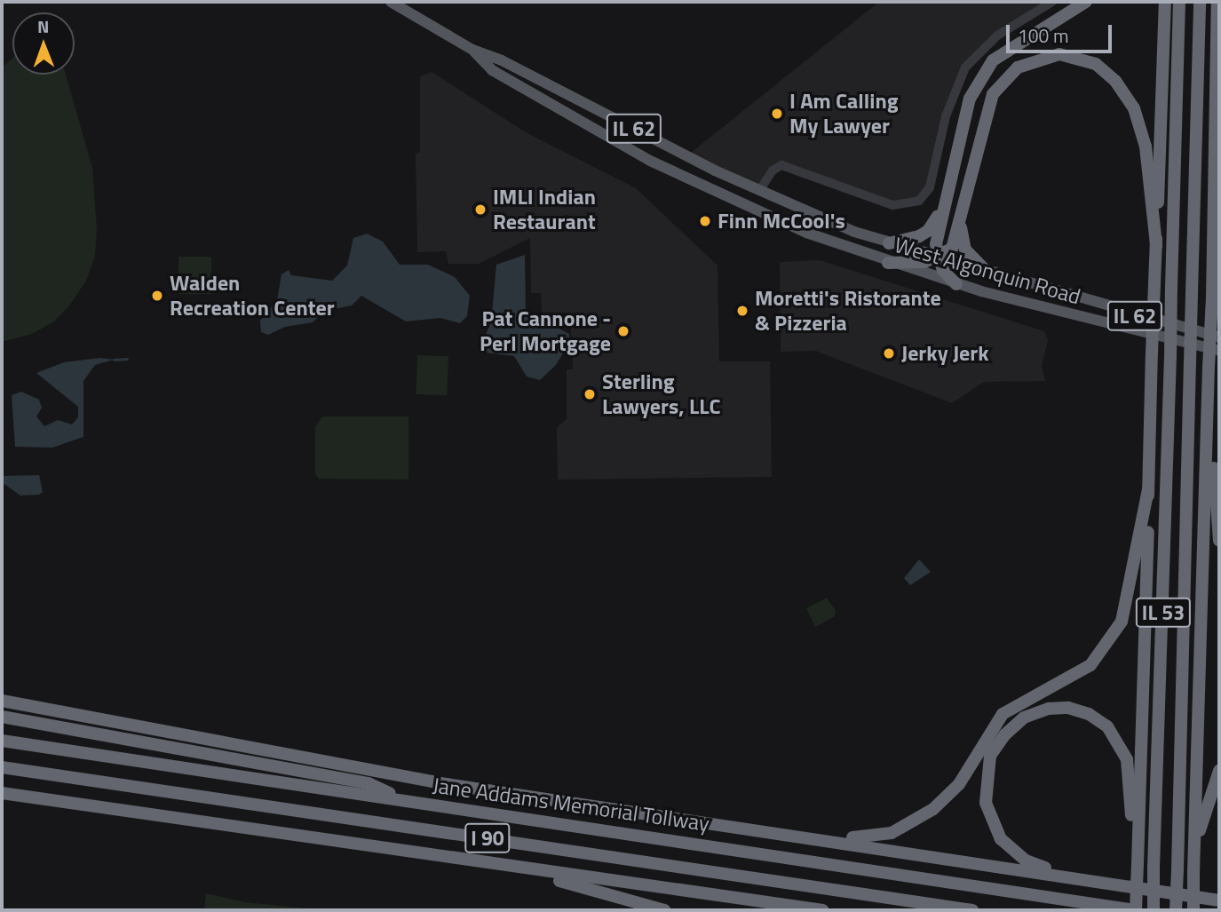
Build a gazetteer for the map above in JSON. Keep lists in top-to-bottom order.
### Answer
{
  "streets": {
    "highway": ["IL 53", "Jane Addams Memorial Tollway", "I 90"],
    "main road": ["IL 62", "West Algonquin Road"]
  },
  "crossings": [
    ["IL 62", "West Algonquin Road"]
  ],
  "places": [
    "I Am Calling My Lawyer",
    "IMLI Indian Restaurant",
    "Finn McCool's",
    "Walden Recreation Center",
    "Moretti's Ristorante & Pizzeria",
    "Pat Cannone - Perl Mortgage",
    "Jerky Jerk",
    "Sterling Lawyers, LLC"
  ],
  "scale_bar": "100 m",
  "north": "top"
}
